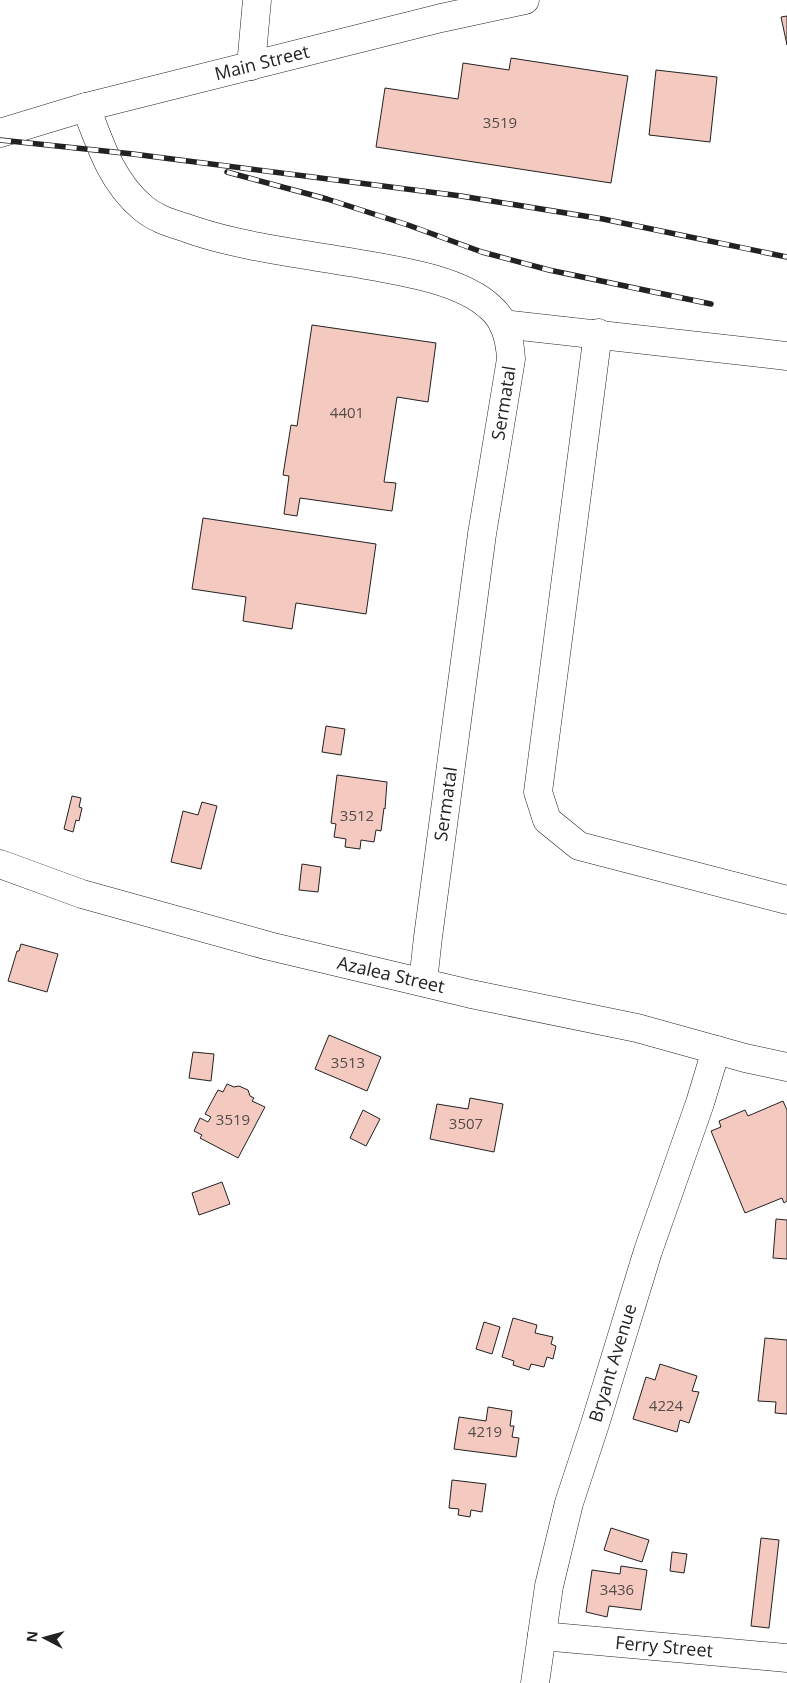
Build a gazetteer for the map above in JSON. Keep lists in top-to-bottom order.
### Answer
{
  "streets": {
    "street": [
      "Main Street",
      "Sermatal",
      "Azalea Street",
      "Bryant Avenue",
      "Ferry Street"
    ]
  },
  "crossings": [
    ["Main Street", "Sermatal"],
    ["Sermatal", "Azalea Street"],
    ["Azalea Street", "Bryant Avenue"],
    ["Bryant Avenue", "Ferry Street"]
  ],
  "house_numbers": [
    "3519",
    "4401",
    "3512",
    "3513",
    "3519",
    "3507",
    "4224",
    "4219",
    "3436"
  ],
  "north": "left"
}
